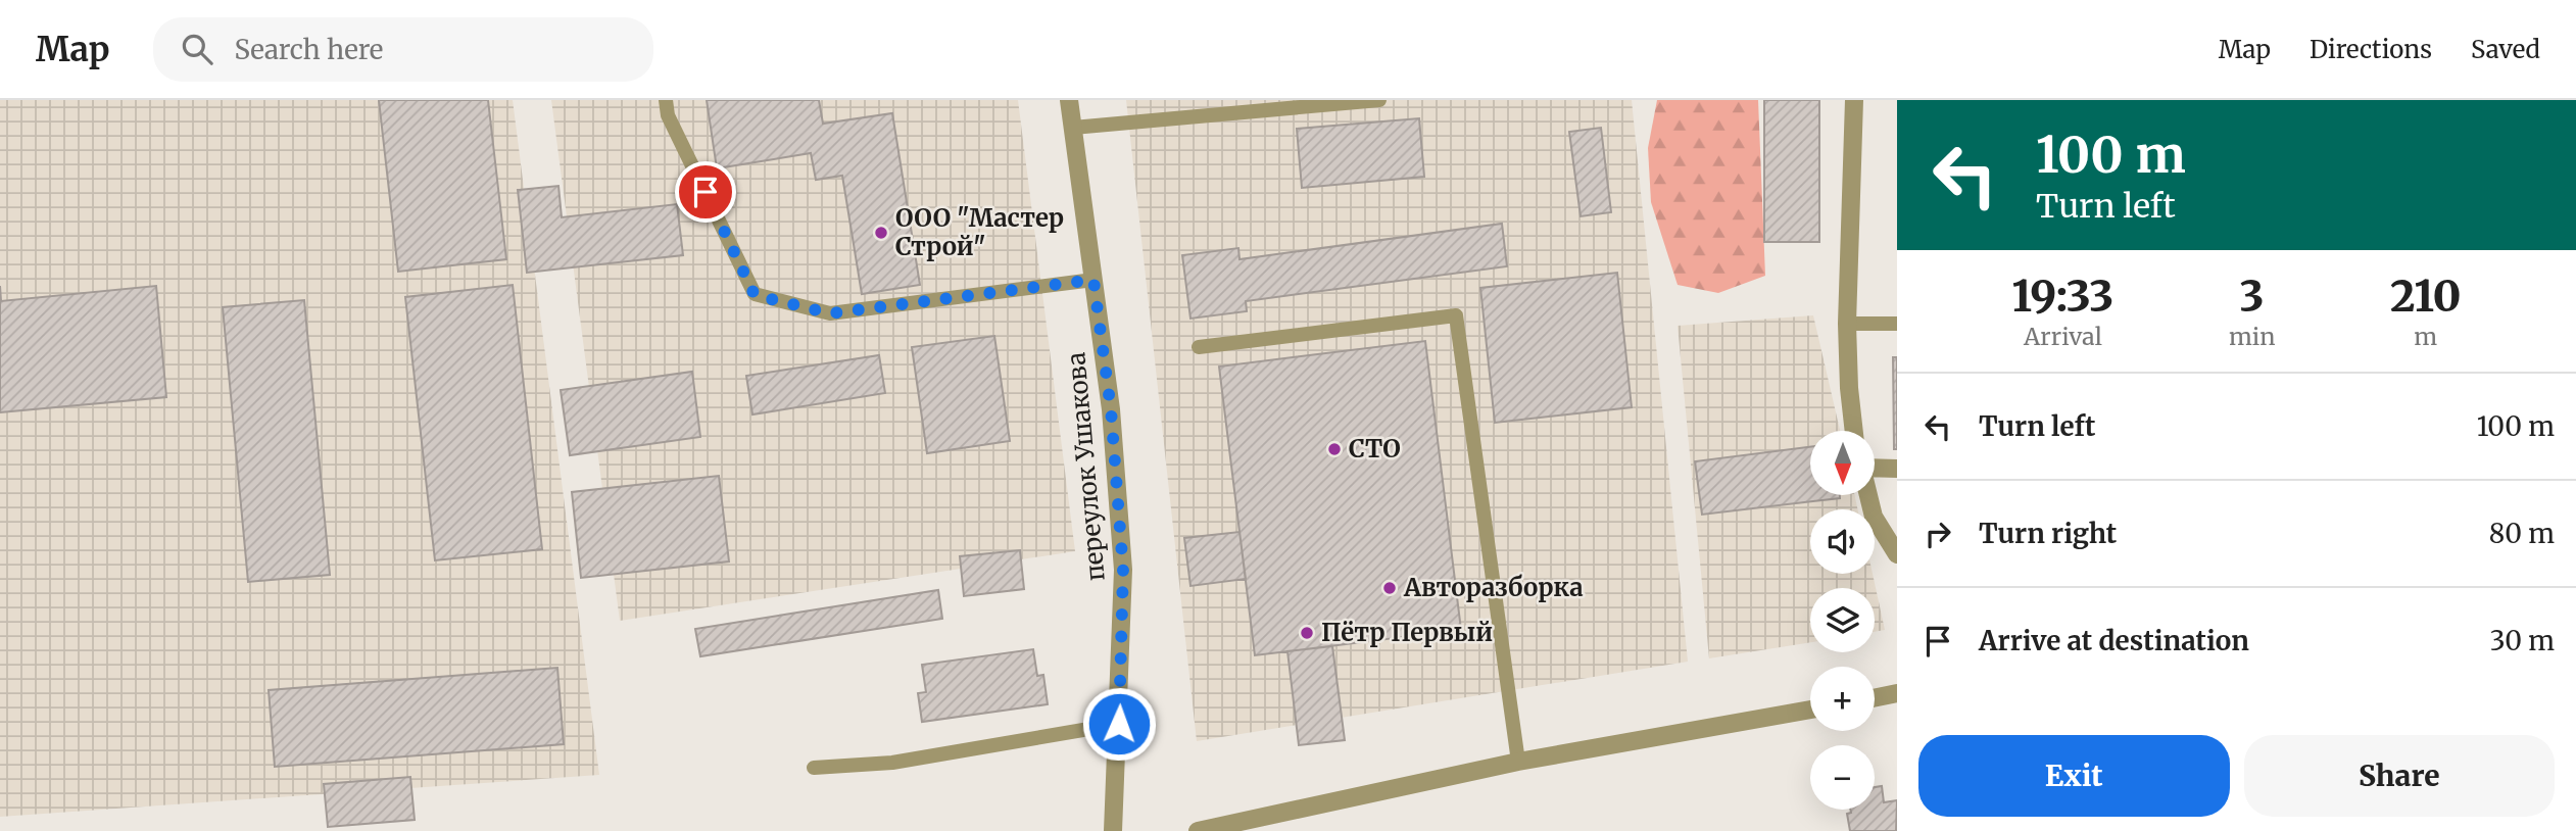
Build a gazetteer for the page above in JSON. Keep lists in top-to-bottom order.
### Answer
{
  "streets": {
    "street": ["переулок Ушакова"]
  },
  "places": [
    "ООО \"Мастер Строй\"",
    "СТО",
    "Авторазборка",
    "Пётр Первый"
  ],
  "north": "bottom",
  "page": {
    "header": "Map",
    "search": "Search here",
    "nav": ["Map", "Directions", "Saved"],
    "turn": ["100 m", "Turn left"],
    "eta": [
      "19:33",
      "Arrival",
      "3",
      "min",
      "210",
      "m"
    ],
    "list": [
      {
        "name": "Turn left",
        "value": "100 m"
      },
      {
        "name": "Turn right",
        "value": "80 m"
      },
      {
        "name": "Arrive at destination",
        "value": "30 m"
      }
    ],
    "map_buttons": ["+", "−"],
    "buttons": ["Exit", "Share"]
  }
}
